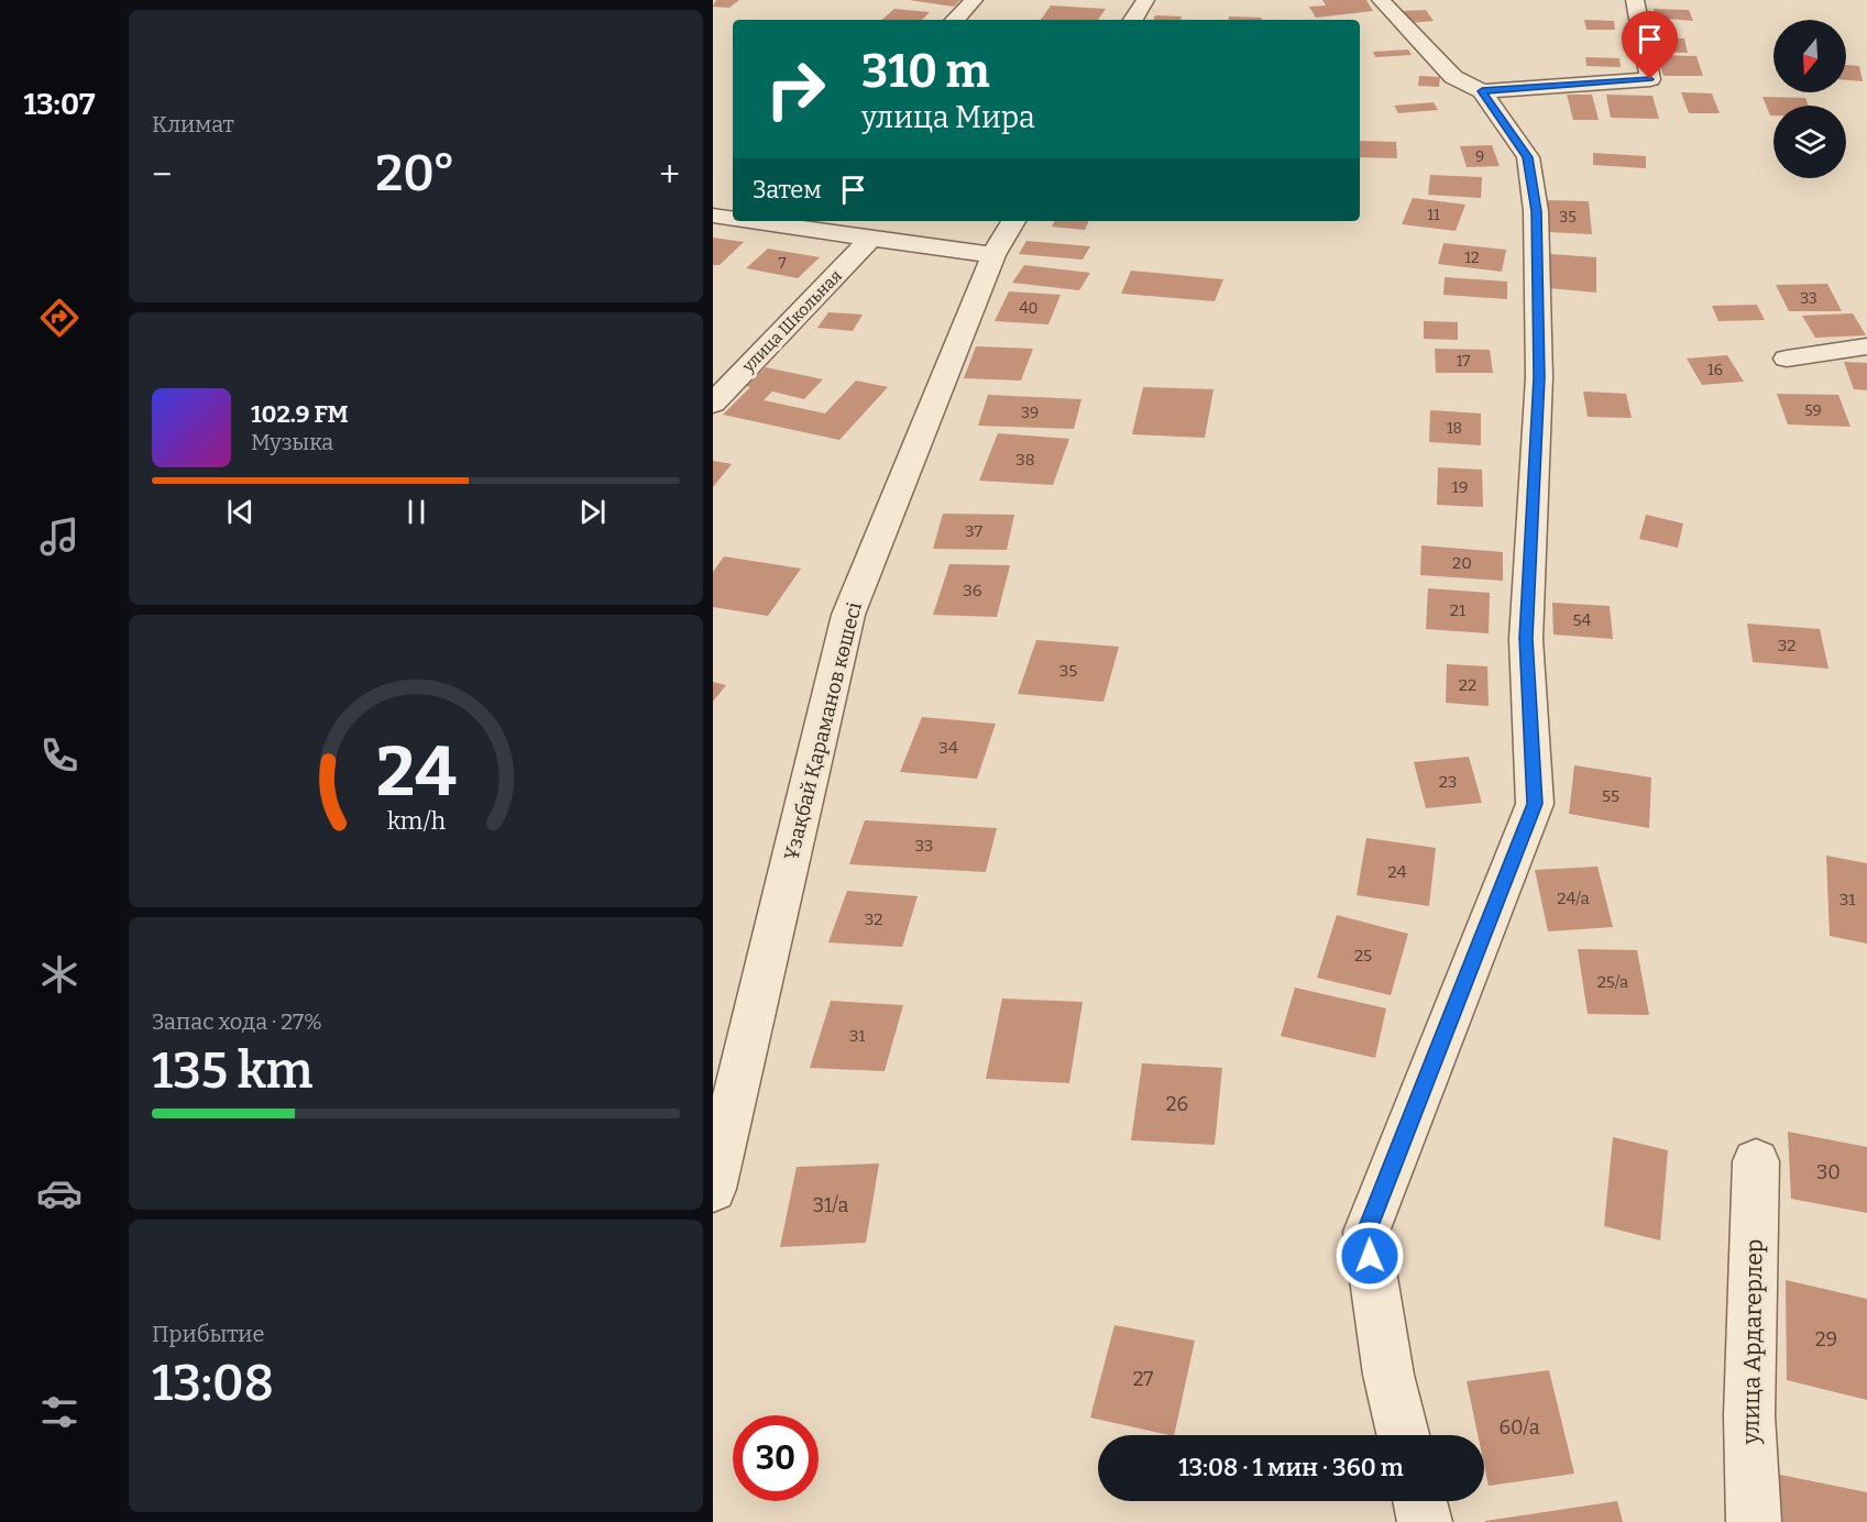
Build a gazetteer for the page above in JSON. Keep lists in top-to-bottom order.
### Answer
{
  "streets": {
    "street": ["улица Школьная", "Ұзақбай Қараманов көшесі", "улица Ардагерлер"]
  },
  "house_numbers": [
    "9",
    "11",
    "35",
    "12",
    "7",
    "33",
    "40",
    "17",
    "16",
    "59",
    "39",
    "18",
    "38",
    "19",
    "37",
    "20",
    "36",
    "21",
    "54",
    "32",
    "35",
    "22",
    "34",
    "23",
    "55",
    "33",
    "24",
    "24/а",
    "31",
    "32",
    "25",
    "25/а",
    "31",
    "26",
    "30",
    "31/а",
    "29",
    "27",
    "60/а"
  ],
  "north": "bottom",
  "page": {
    "tabs": "13:07",
    "tile": [
      "Климат",
      ["Запас хода · 27%", "135 km"],
      ["Прибытие", "13:08"]
    ],
    "turn": ["310 m", "улица Мира"],
    "heat": ["−", "20°", "+"],
    "then": "Затем",
    "song": ["102.9 FM", "Музыка"],
    "limit": "30",
    "trip": "13:08 · 1 мин · 360 m",
    "gauge": ["24", "km/h"]
  }
}
